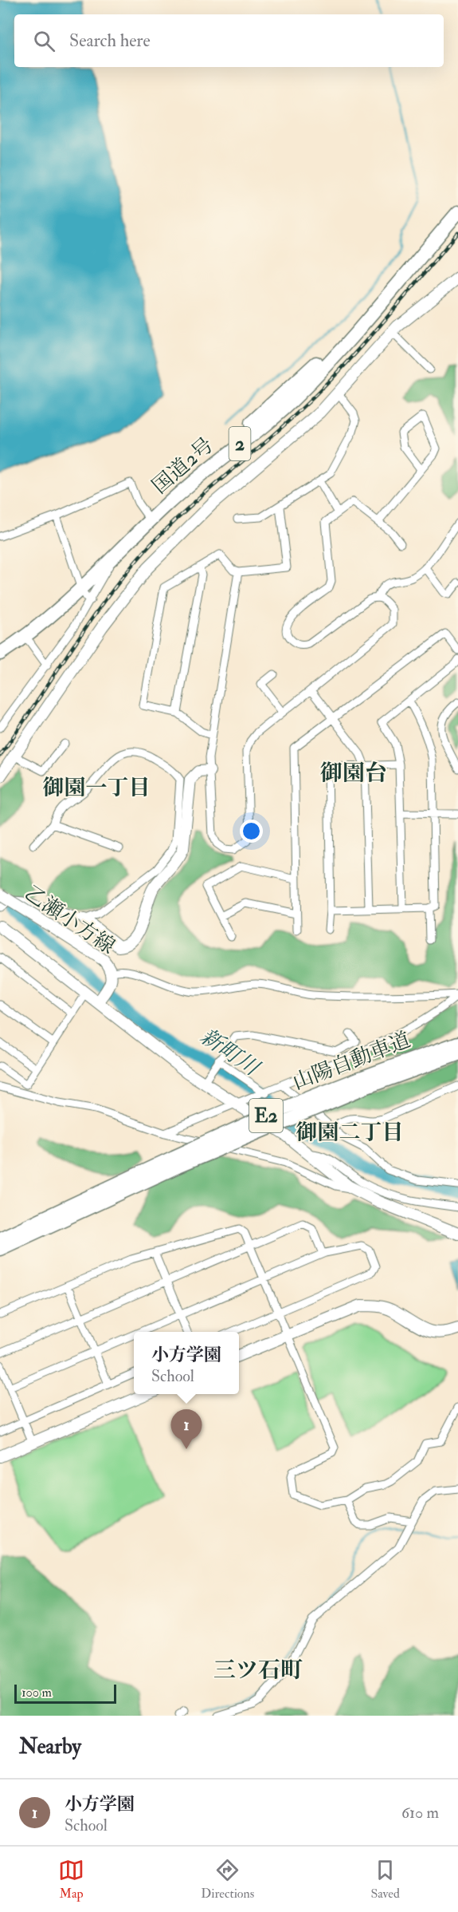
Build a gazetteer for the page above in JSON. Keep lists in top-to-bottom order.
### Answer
{
  "streets": {
    "highway": [
      "2",
      "国道2号",
      "山陽自動車道",
      "E2"
    ],
    "street": ["乙瀬小方線"]
  },
  "crossings": [
    ["山陽自動車道", "E2"]
  ],
  "districts": [
    "御園台",
    "御園一丁目",
    "御園二丁目",
    "三ツ石町"
  ],
  "water": ["新町川"],
  "scale_bar": "100 m",
  "page": {
    "search": "Search here",
    "popup": ["小方学園", "School"],
    "pins": "1",
    "scale": "100 m",
    "heading": "Nearby",
    "list": [
      {
        "mark": "1",
        "name": "小方学園",
        "note": "School",
        "value": "610 m"
      }
    ],
    "nav": ["Map", "Directions", "Saved"]
  }
}
